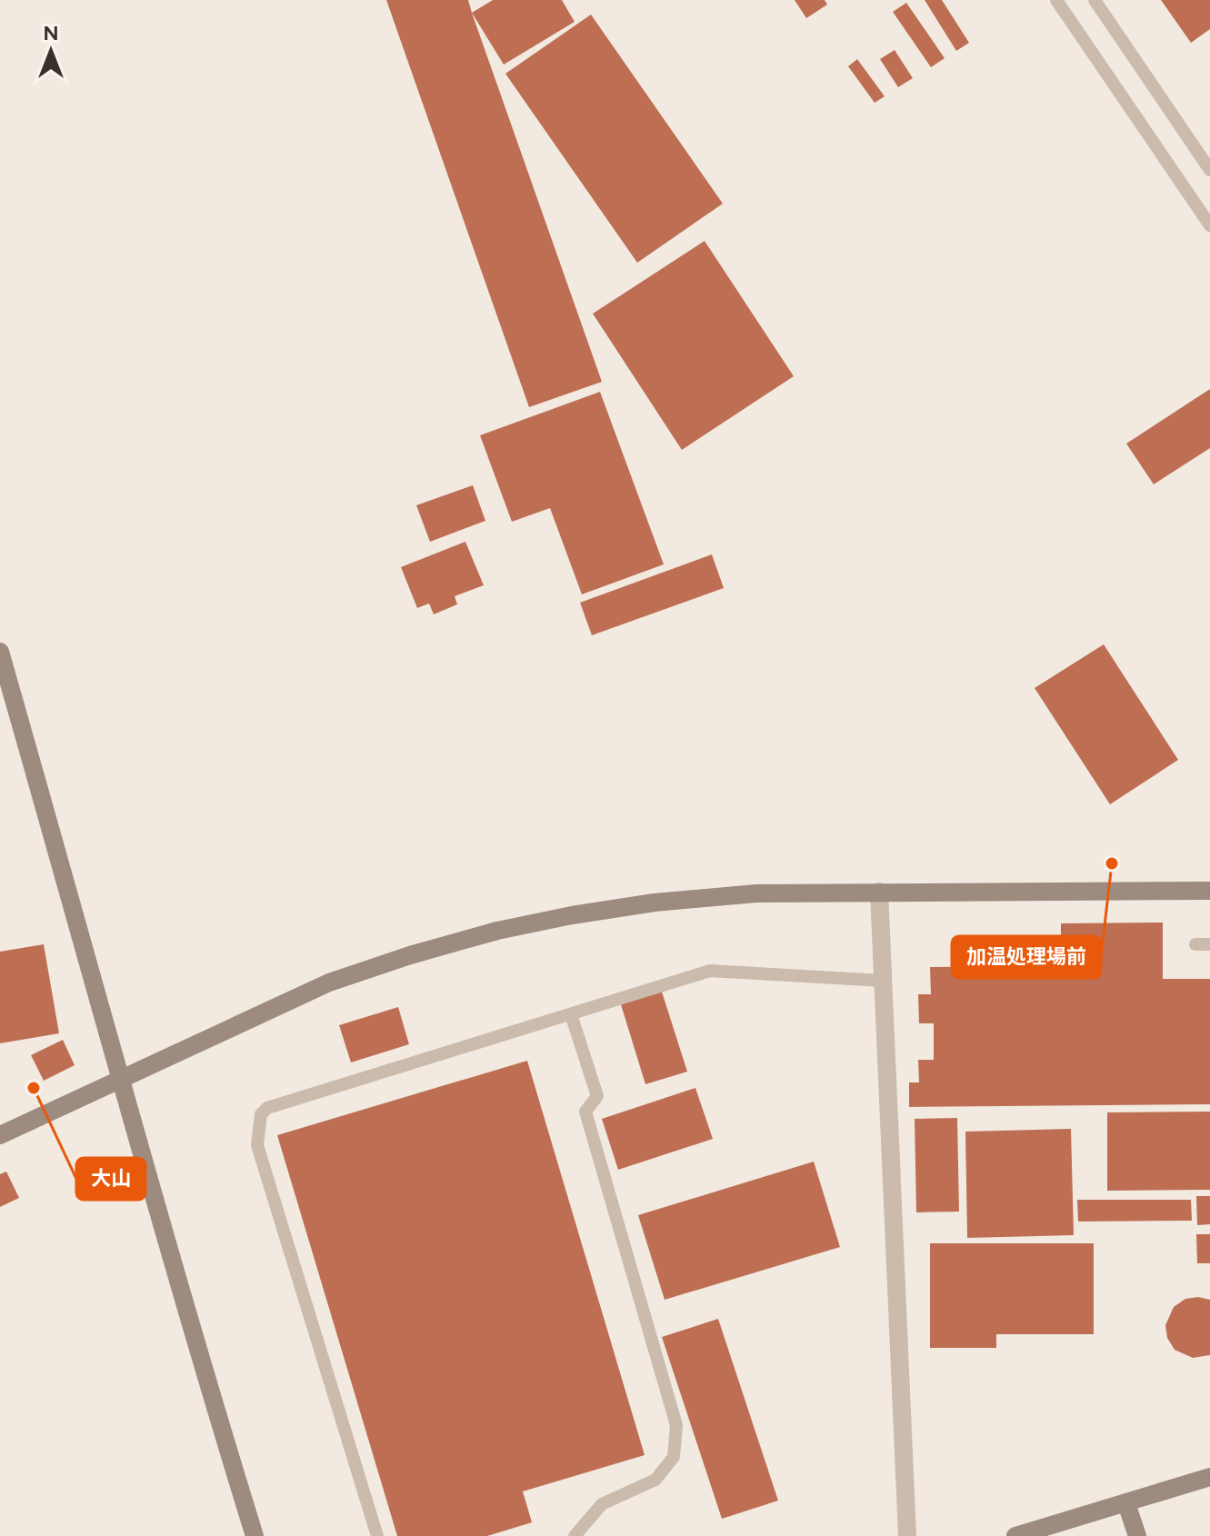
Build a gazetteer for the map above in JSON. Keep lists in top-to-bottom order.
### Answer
{
  "places": ["加温処理場前", "大山"],
  "north": "top"
}
